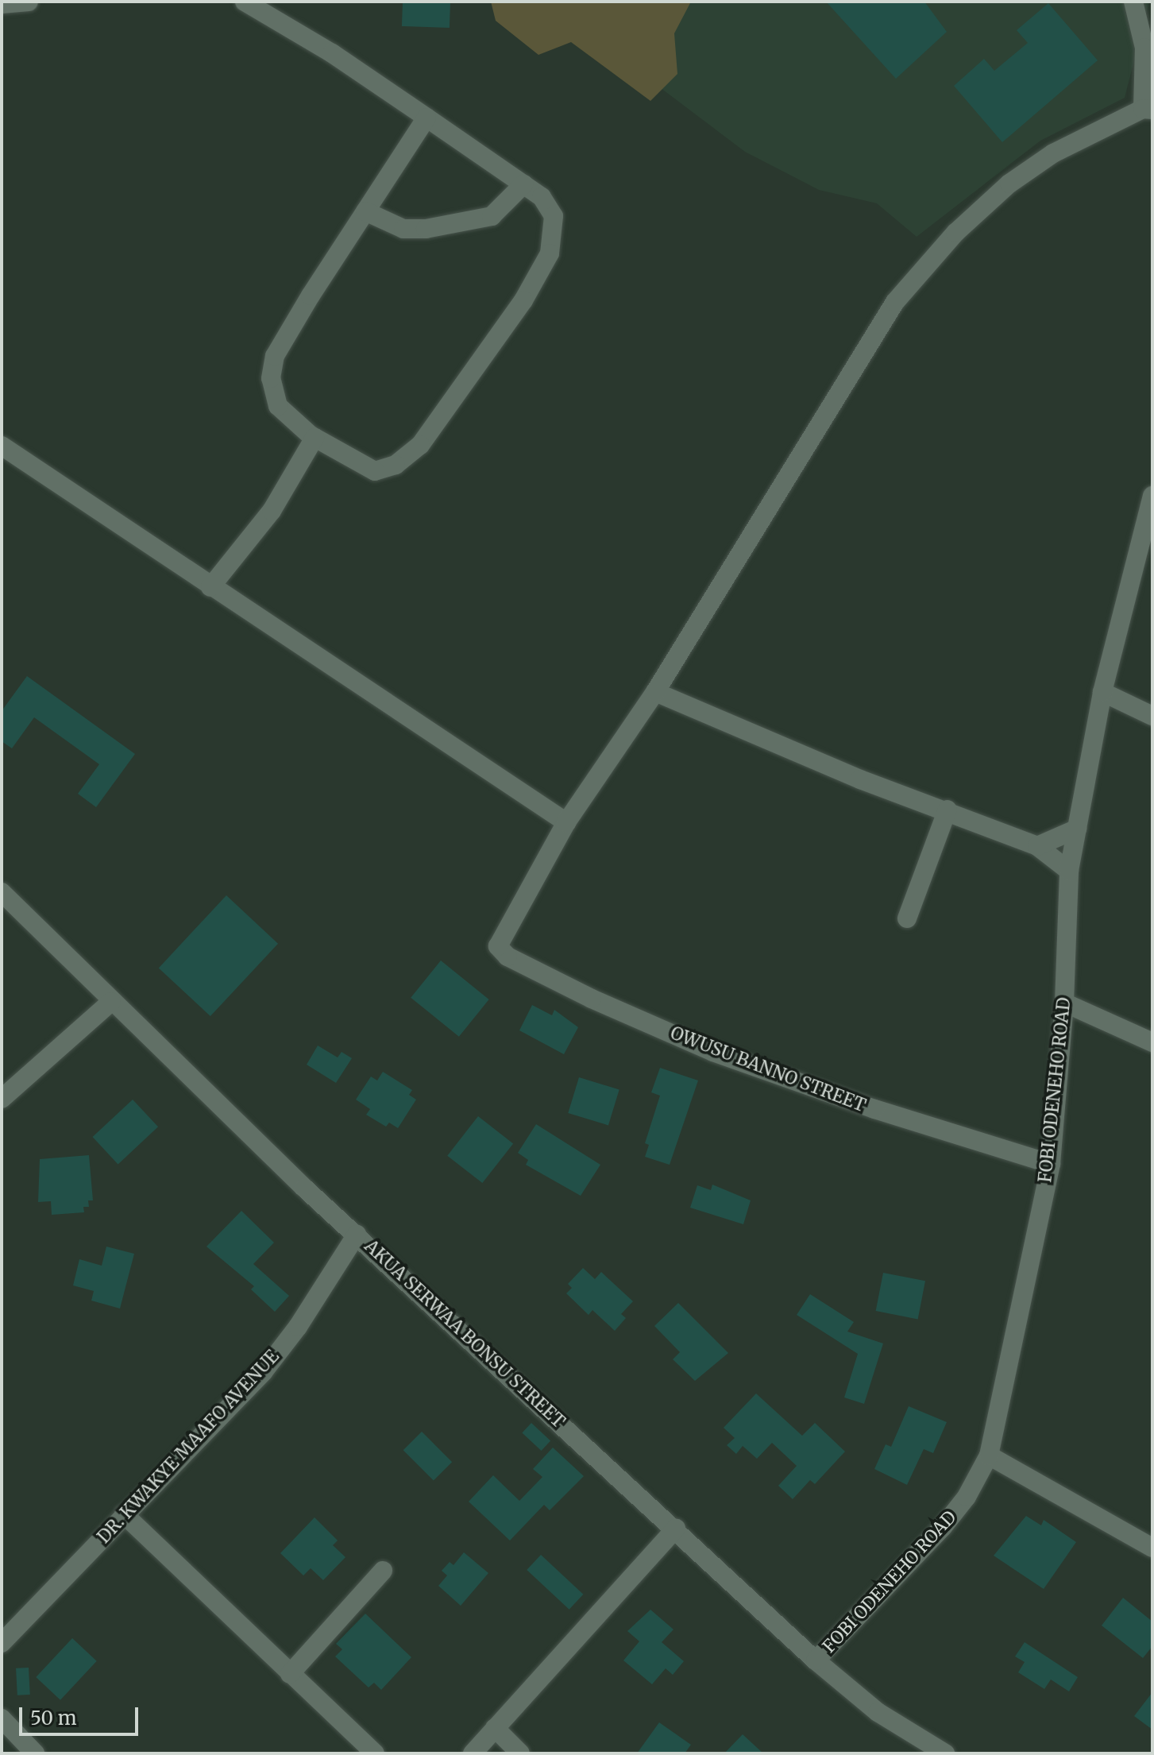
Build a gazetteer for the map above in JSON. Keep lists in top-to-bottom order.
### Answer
{
  "streets": {
    "street": [
      "OWUSU BANNO STREET",
      "FOBI ODENEHO ROAD",
      "AKUA SERWAA BONSU STREET",
      "DR. KWAKYE MAAFO AVENUE"
    ]
  },
  "crossings": [
    ["OWUSU BANNO STREET", "FOBI ODENEHO ROAD"],
    ["FOBI ODENEHO ROAD", "AKUA SERWAA BONSU STREET"],
    ["AKUA SERWAA BONSU STREET", "DR. KWAKYE MAAFO AVENUE"]
  ],
  "scale_bar": "50 m"
}
